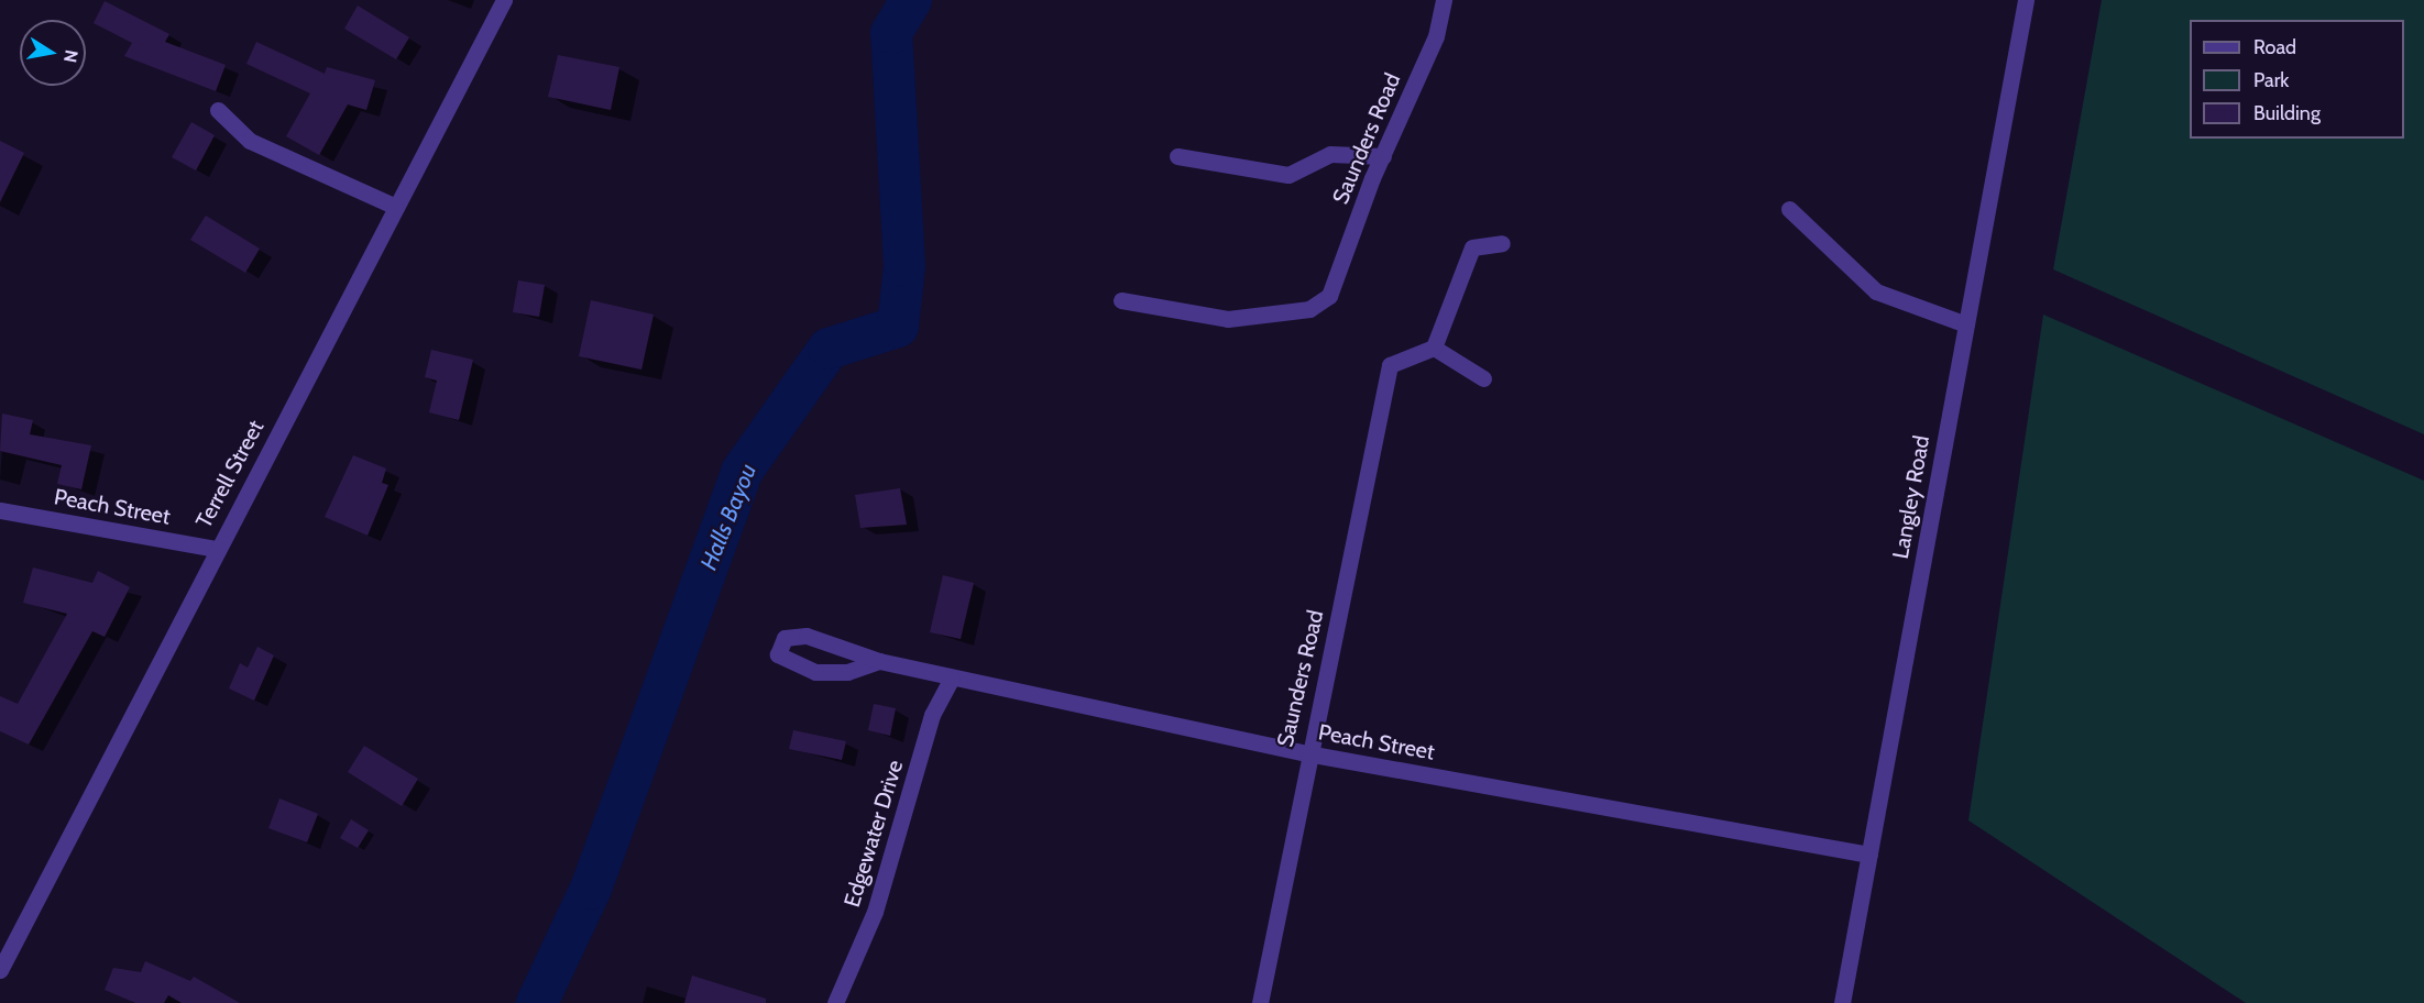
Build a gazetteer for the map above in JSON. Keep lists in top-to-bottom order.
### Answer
{
  "streets": {
    "street": [
      "Saunders Road",
      "Terrell Street",
      "Langley Road",
      "Peach Street",
      "Edgewater Drive"
    ]
  },
  "crossings": [
    ["Saunders Road", "Peach Street"],
    ["Terrell Street", "Peach Street"],
    ["Langley Road", "Peach Street"],
    ["Peach Street", "Edgewater Drive"]
  ],
  "water": ["Halls Bayou"],
  "legend": ["Road", "Park", "Building"],
  "north": "right"
}
